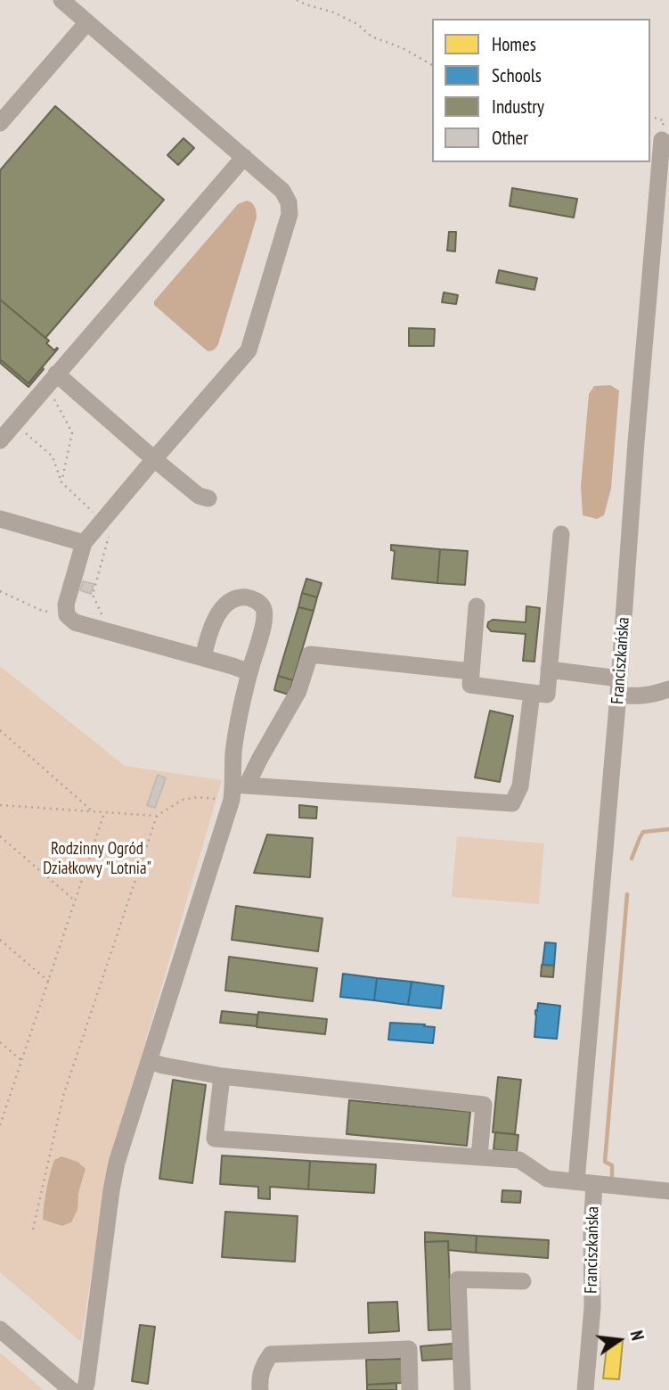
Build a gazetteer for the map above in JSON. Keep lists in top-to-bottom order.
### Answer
{
  "streets": {
    "street": ["Franciszkańska"]
  },
  "parks": ["Rodzinny Ogród Działkowy \"Lotnia\""],
  "legend": [
    "Homes",
    "Schools",
    "Industry",
    "Other"
  ],
  "north": "right"
}
